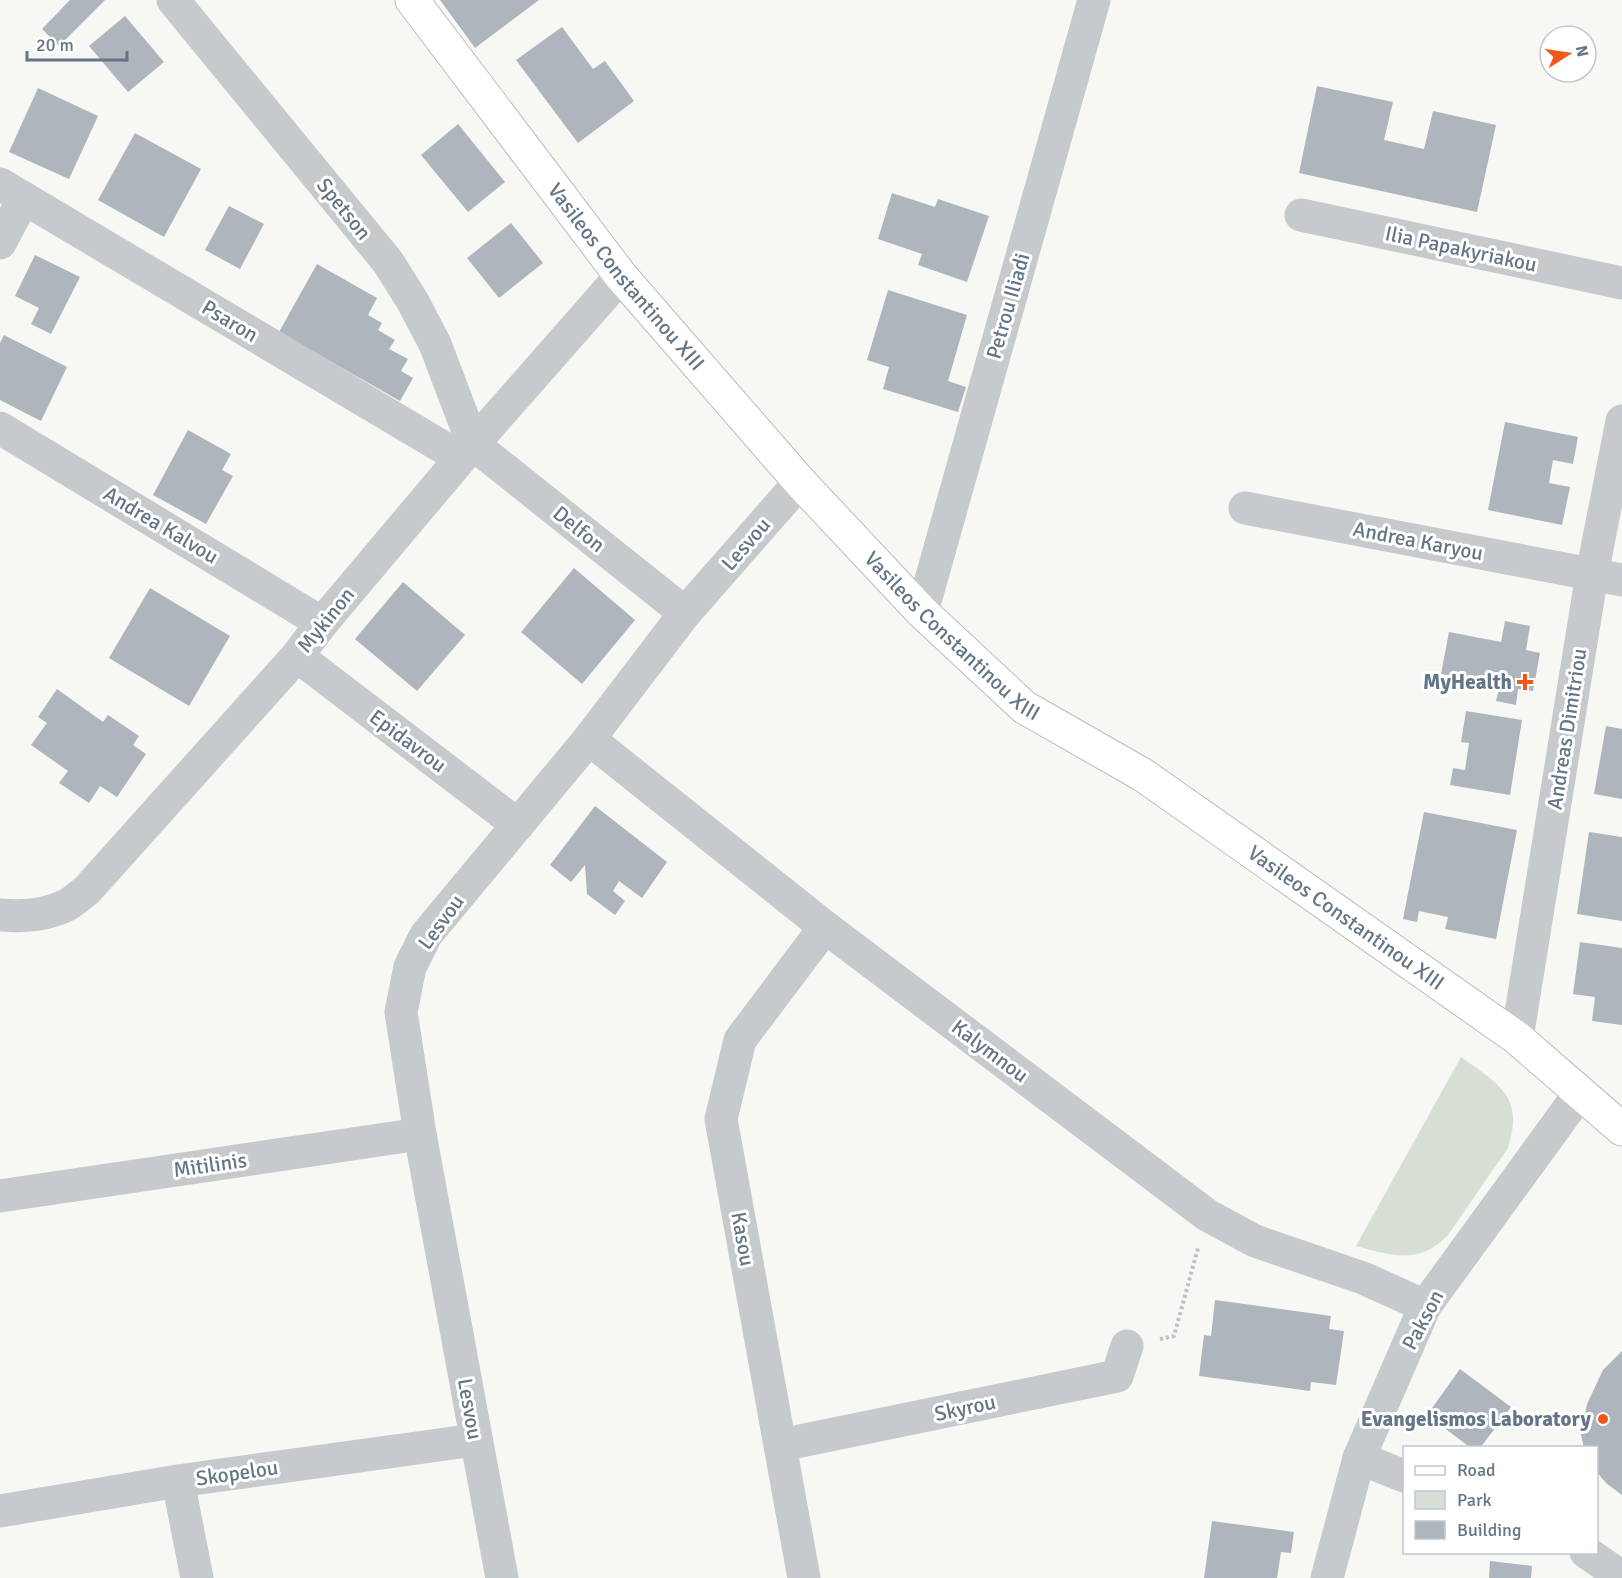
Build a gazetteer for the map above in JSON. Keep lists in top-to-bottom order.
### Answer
{
  "streets": {
    "street": [
      "Spetson",
      "Ilia Papakyriakou",
      "Vasileos Constantinou XIII",
      "Petrou Iliadi",
      "Psaron",
      "Andrea Kalvou",
      "Delfon",
      "Andrea Karyou",
      "Lesvou",
      "Mykinon",
      "Andreas Dimitriou",
      "Epidavrou",
      "Kalymnou",
      "Mitilinis",
      "Kasou",
      "Pakson",
      "Skyrou",
      "Skopelou"
    ]
  },
  "crossings": [
    ["Spetson", "Psaron"],
    ["Spetson", "Delfon"],
    ["Spetson", "Mykinon"],
    ["Vasileos Constantinou XIII", "Petrou Iliadi"],
    ["Vasileos Constantinou XIII", "Lesvou"],
    ["Vasileos Constantinou XIII", "Mykinon"],
    ["Vasileos Constantinou XIII", "Andreas Dimitriou"],
    ["Vasileos Constantinou XIII", "Pakson"],
    ["Psaron", "Delfon"],
    ["Psaron", "Mykinon"],
    ["Andrea Kalvou", "Mykinon"],
    ["Delfon", "Lesvou"],
    ["Delfon", "Mykinon"],
    ["Andrea Karyou", "Andreas Dimitriou"],
    ["Lesvou", "Epidavrou"],
    ["Lesvou", "Kalymnou"],
    ["Lesvou", "Mitilinis"],
    ["Lesvou", "Skopelou"],
    ["Mykinon", "Epidavrou"],
    ["Kalymnou", "Kasou"],
    ["Kalymnou", "Pakson"],
    ["Kasou", "Skyrou"]
  ],
  "places": {
    "health": ["MyHealth"],
    "other": ["Evangelismos Laboratory"]
  },
  "legend": ["Road", "Park", "Building"],
  "scale_bar": "20 m",
  "north": "right"
}
